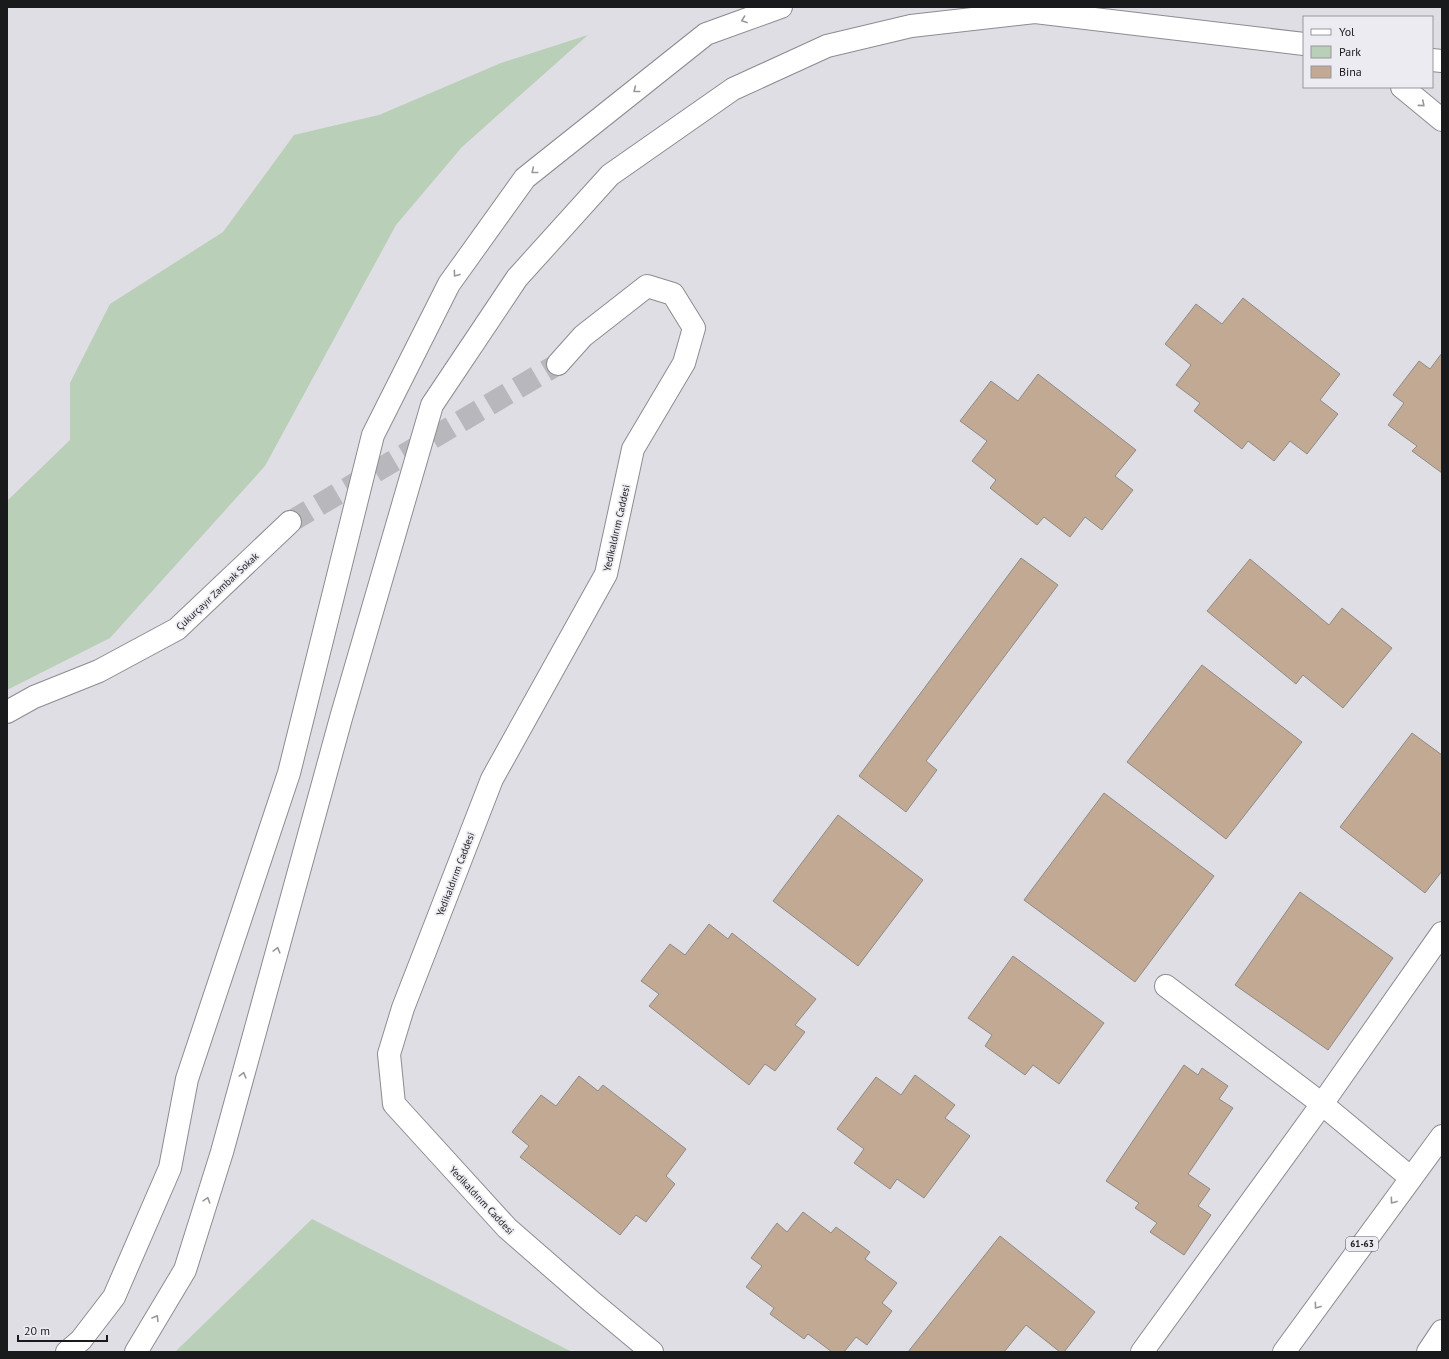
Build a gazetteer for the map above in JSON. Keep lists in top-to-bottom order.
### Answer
{
  "streets": {
    "main road": ["Yedikaldırım Caddesi", "Çukurçayır Zambak Sokak", "61-63"]
  },
  "legend": ["Yol", "Park", "Bina"],
  "scale_bar": "20 m"
}
